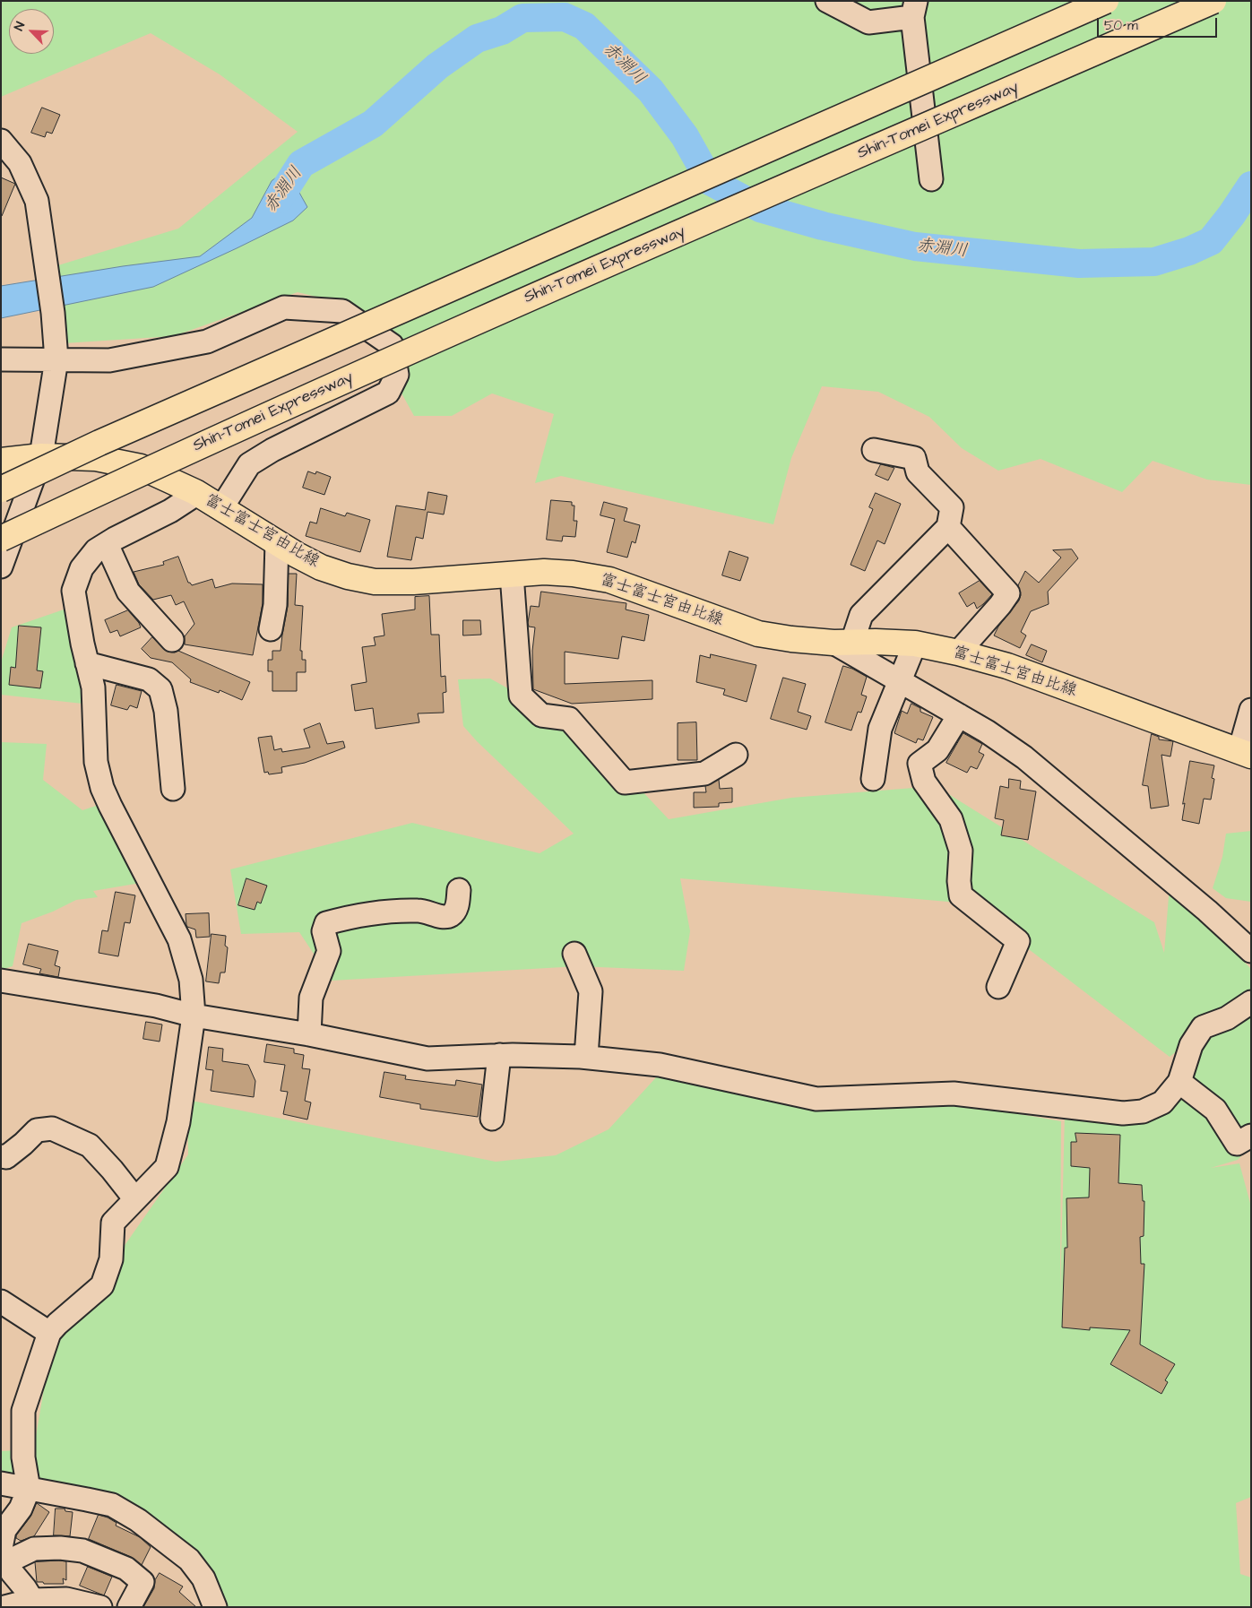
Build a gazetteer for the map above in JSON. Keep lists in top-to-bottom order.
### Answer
{
  "streets": {
    "main road": ["Shin-Tomei Expressway", "富士富士宮由比線"]
  },
  "water": ["赤淵川"],
  "scale_bar": "50 m",
  "north": "top left"
}
